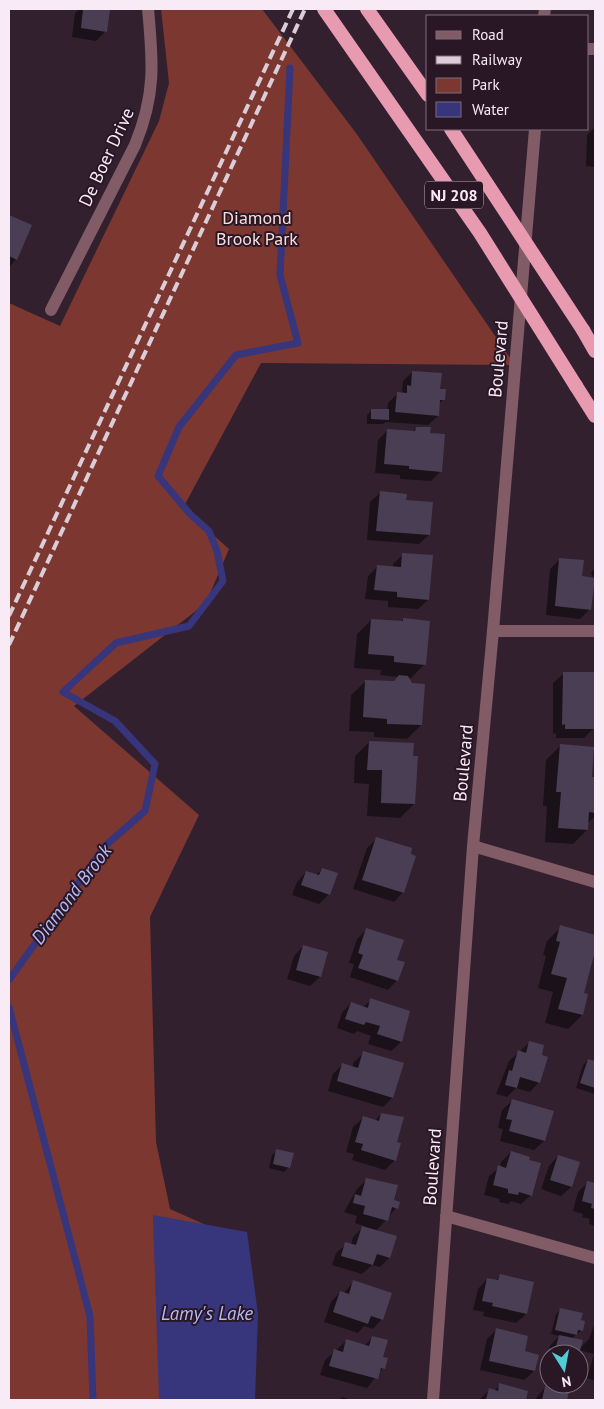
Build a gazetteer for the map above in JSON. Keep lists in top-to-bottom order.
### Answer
{
  "streets": {
    "highway": ["NJ 208"],
    "street": ["De Boer Drive", "Boulevard"]
  },
  "water": ["Diamond Brook", "Lamy's Lake"],
  "parks": ["Diamond Brook Park"],
  "legend": [
    "Road",
    "Railway",
    "Park",
    "Water"
  ],
  "north": "bottom"
}
